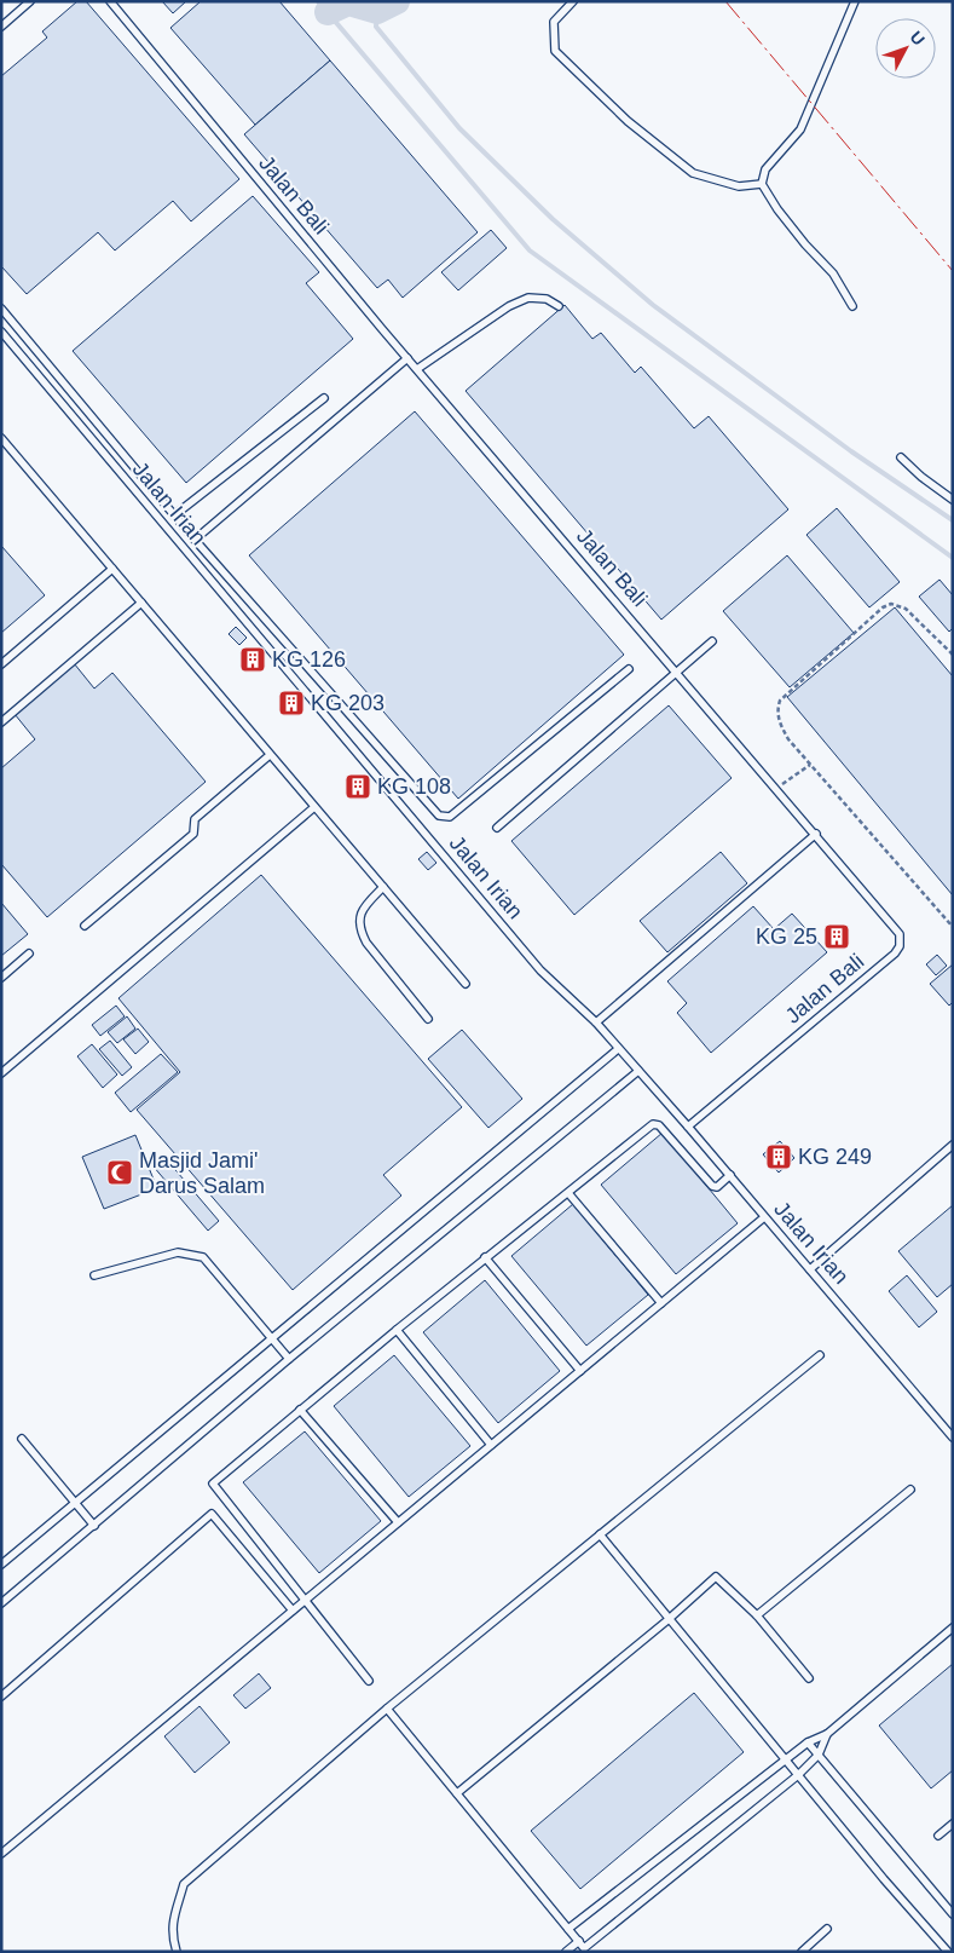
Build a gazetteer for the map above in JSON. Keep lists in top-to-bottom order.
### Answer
{
  "streets": {
    "lane": ["Jalan Bali", "Jalan Irian"]
  },
  "crossings": [
    ["Jalan Bali", "Jalan Irian"]
  ],
  "places": {
    "building": [
      "KG 126",
      "KG 203",
      "KG 108",
      "KG 25",
      "KG 249"
    ],
    "mosque": ["Masjid Jami' Darus Salam"]
  },
  "north": "top right"
}
